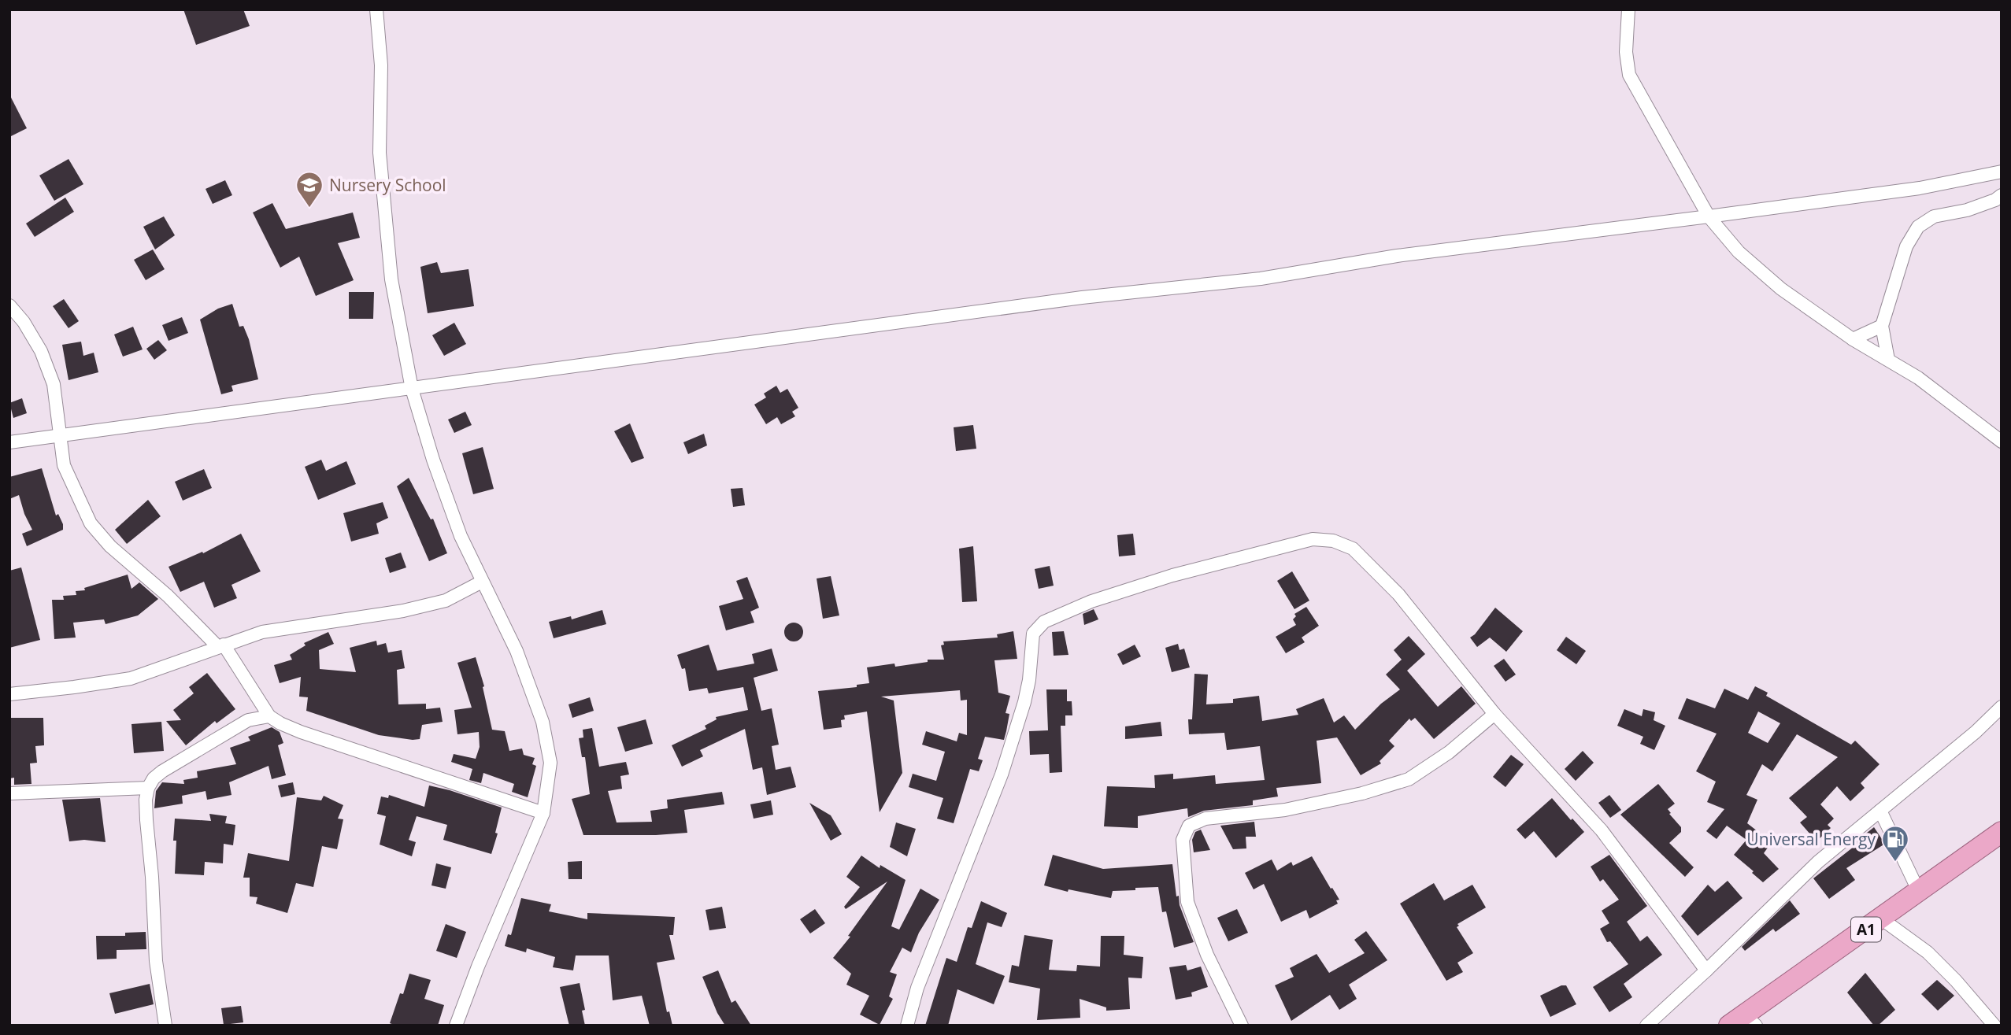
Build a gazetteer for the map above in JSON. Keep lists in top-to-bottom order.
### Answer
{
  "streets": {
    "highway": ["A1"]
  },
  "places": {
    "school or university": ["Nursery School"],
    "fuel station": ["Universal Energy"]
  }
}
